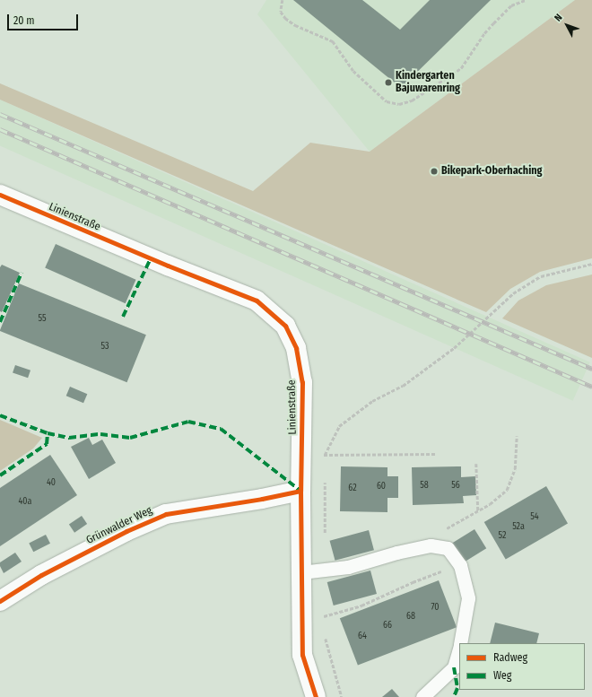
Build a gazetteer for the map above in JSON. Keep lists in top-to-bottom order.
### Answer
{
  "streets": {
    "street": ["Linienstraße", "Grünwalder Weg"]
  },
  "crossings": [
    ["Linienstraße", "Grünwalder Weg"]
  ],
  "places": ["Kindergarten Bajuwarenring", "Bikepark-Oberhaching"],
  "house_numbers": [
    "55",
    "53",
    "40",
    "58",
    "56",
    "60",
    "62",
    "40a",
    "54",
    "52a",
    "52",
    "70",
    "68",
    "66",
    "64"
  ],
  "legend": ["Radweg", "Weg"],
  "scale_bar": "20 m",
  "north": "top left"
}
